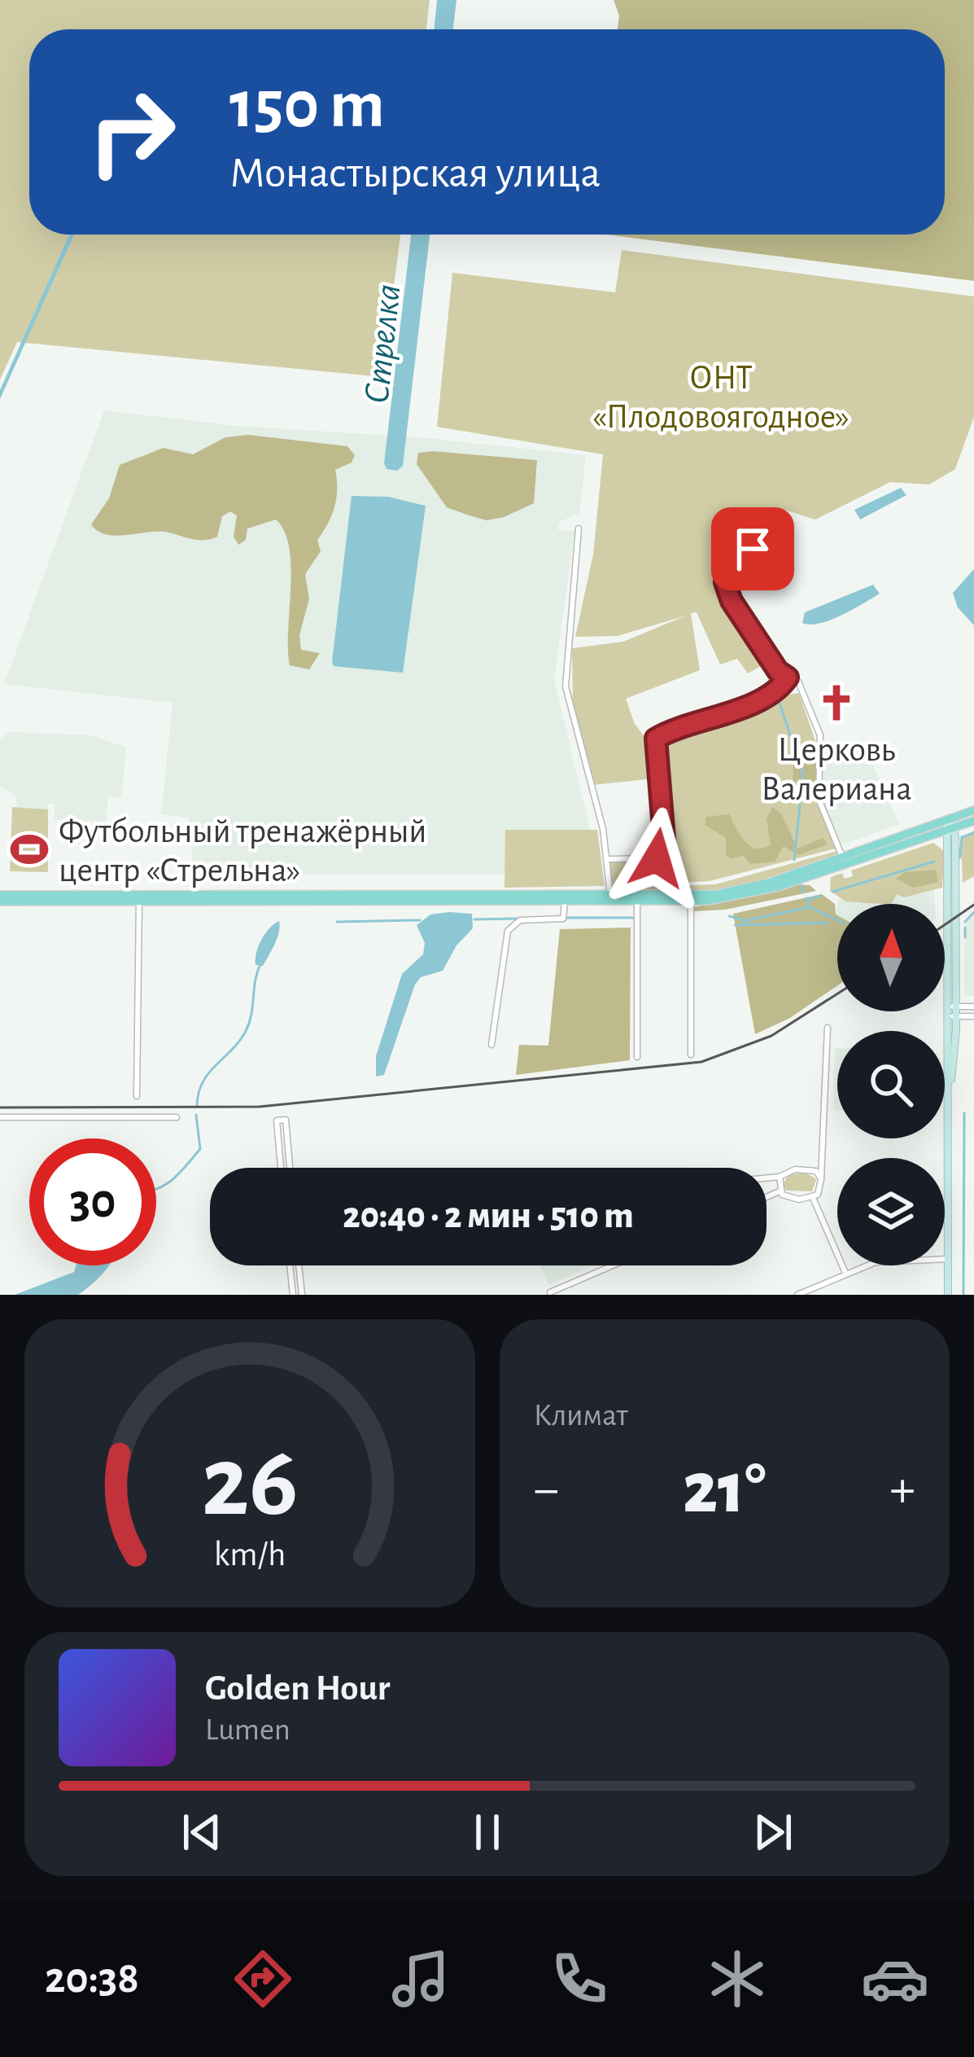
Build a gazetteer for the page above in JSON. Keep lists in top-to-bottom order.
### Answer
{
  "water": ["Стрелка"],
  "parks": ["ОНТ «Плодовоягодное»"],
  "places": {
    "church": ["Церковь Валериана"],
    "sports": ["Футбольный тренажёрный центр «Стрельна»"]
  },
  "north": "top",
  "page": {
    "turn": ["150 m", "Монастырская улица"],
    "limit": "30",
    "trip": "20:40 · 2 мин · 510 m",
    "tile": "Климат",
    "heat": ["−", "21°", "+"],
    "song": ["Golden Hour", "Lumen"],
    "tabs": "20:38",
    "gauge": ["26", "km/h"]
  }
}
